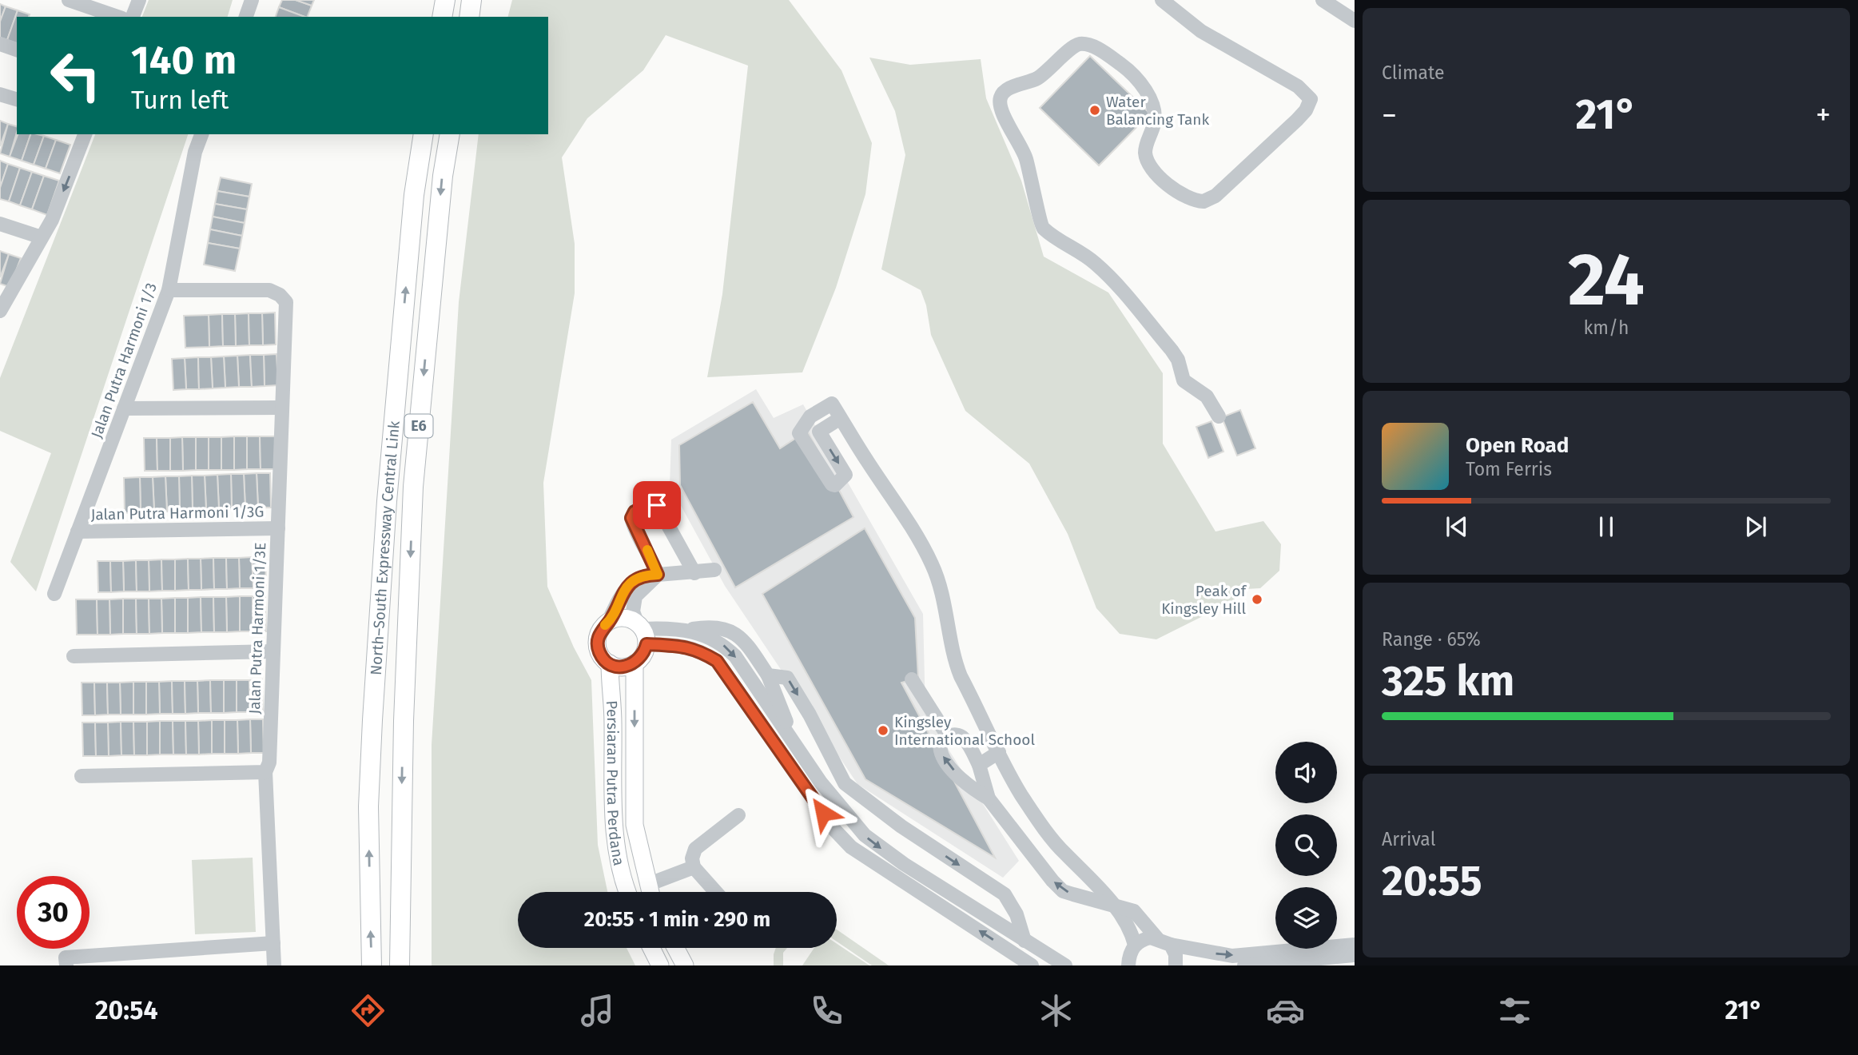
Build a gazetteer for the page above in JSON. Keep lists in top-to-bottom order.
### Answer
{
  "streets": {
    "highway": ["E6", "North–South Expressway Central Link"],
    "main road": ["Persiaran Putra Perdana"],
    "street": ["Jalan Putra Harmoni 1/3", "Jalan Putra Harmoni 1/3G", "Jalan Putra Harmoni 1/3E"]
  },
  "crossings": [
    ["Jalan Putra Harmoni 1/3", "Jalan Putra Harmoni 1/3G"],
    ["Jalan Putra Harmoni 1/3", "Jalan Putra Harmoni 1/3E"],
    ["Jalan Putra Harmoni 1/3G", "Jalan Putra Harmoni 1/3E"]
  ],
  "places": ["Water Balancing Tank", "Peak of Kingsley Hill", "Kingsley International School"],
  "page": {
    "tile": [
      "Climate",
      ["24", "km/h"],
      ["Range · 65%", "325 km"],
      ["Arrival", "20:55"]
    ],
    "turn": ["140 m", "Turn left"],
    "heat": ["−", "21°", "+"],
    "song": ["Open Road", "Tom Ferris"],
    "limit": "30",
    "trip": "20:55 · 1 min · 290 m",
    "tabs": ["20:54", "21°"]
  }
}
